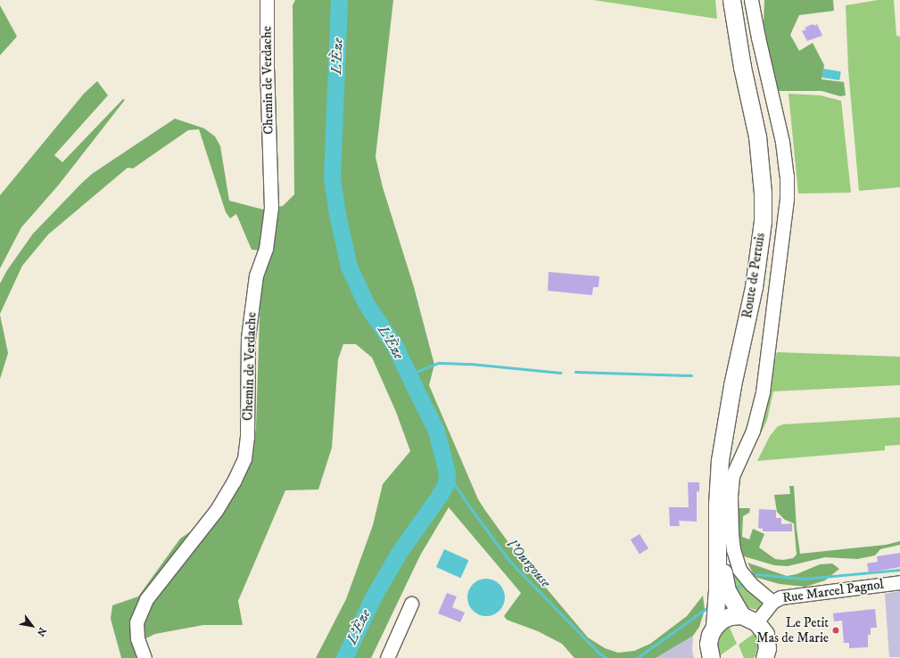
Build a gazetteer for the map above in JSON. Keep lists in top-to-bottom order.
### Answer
{
  "streets": {
    "main road": ["Route de Pertuis"],
    "street": ["Chemin de Verdache", "Rue Marcel Pagnol"]
  },
  "water": ["L'Èze", "l'Ourgouse"],
  "places": ["Le Petit Mas de Marie"],
  "north": "bottom right"
}
